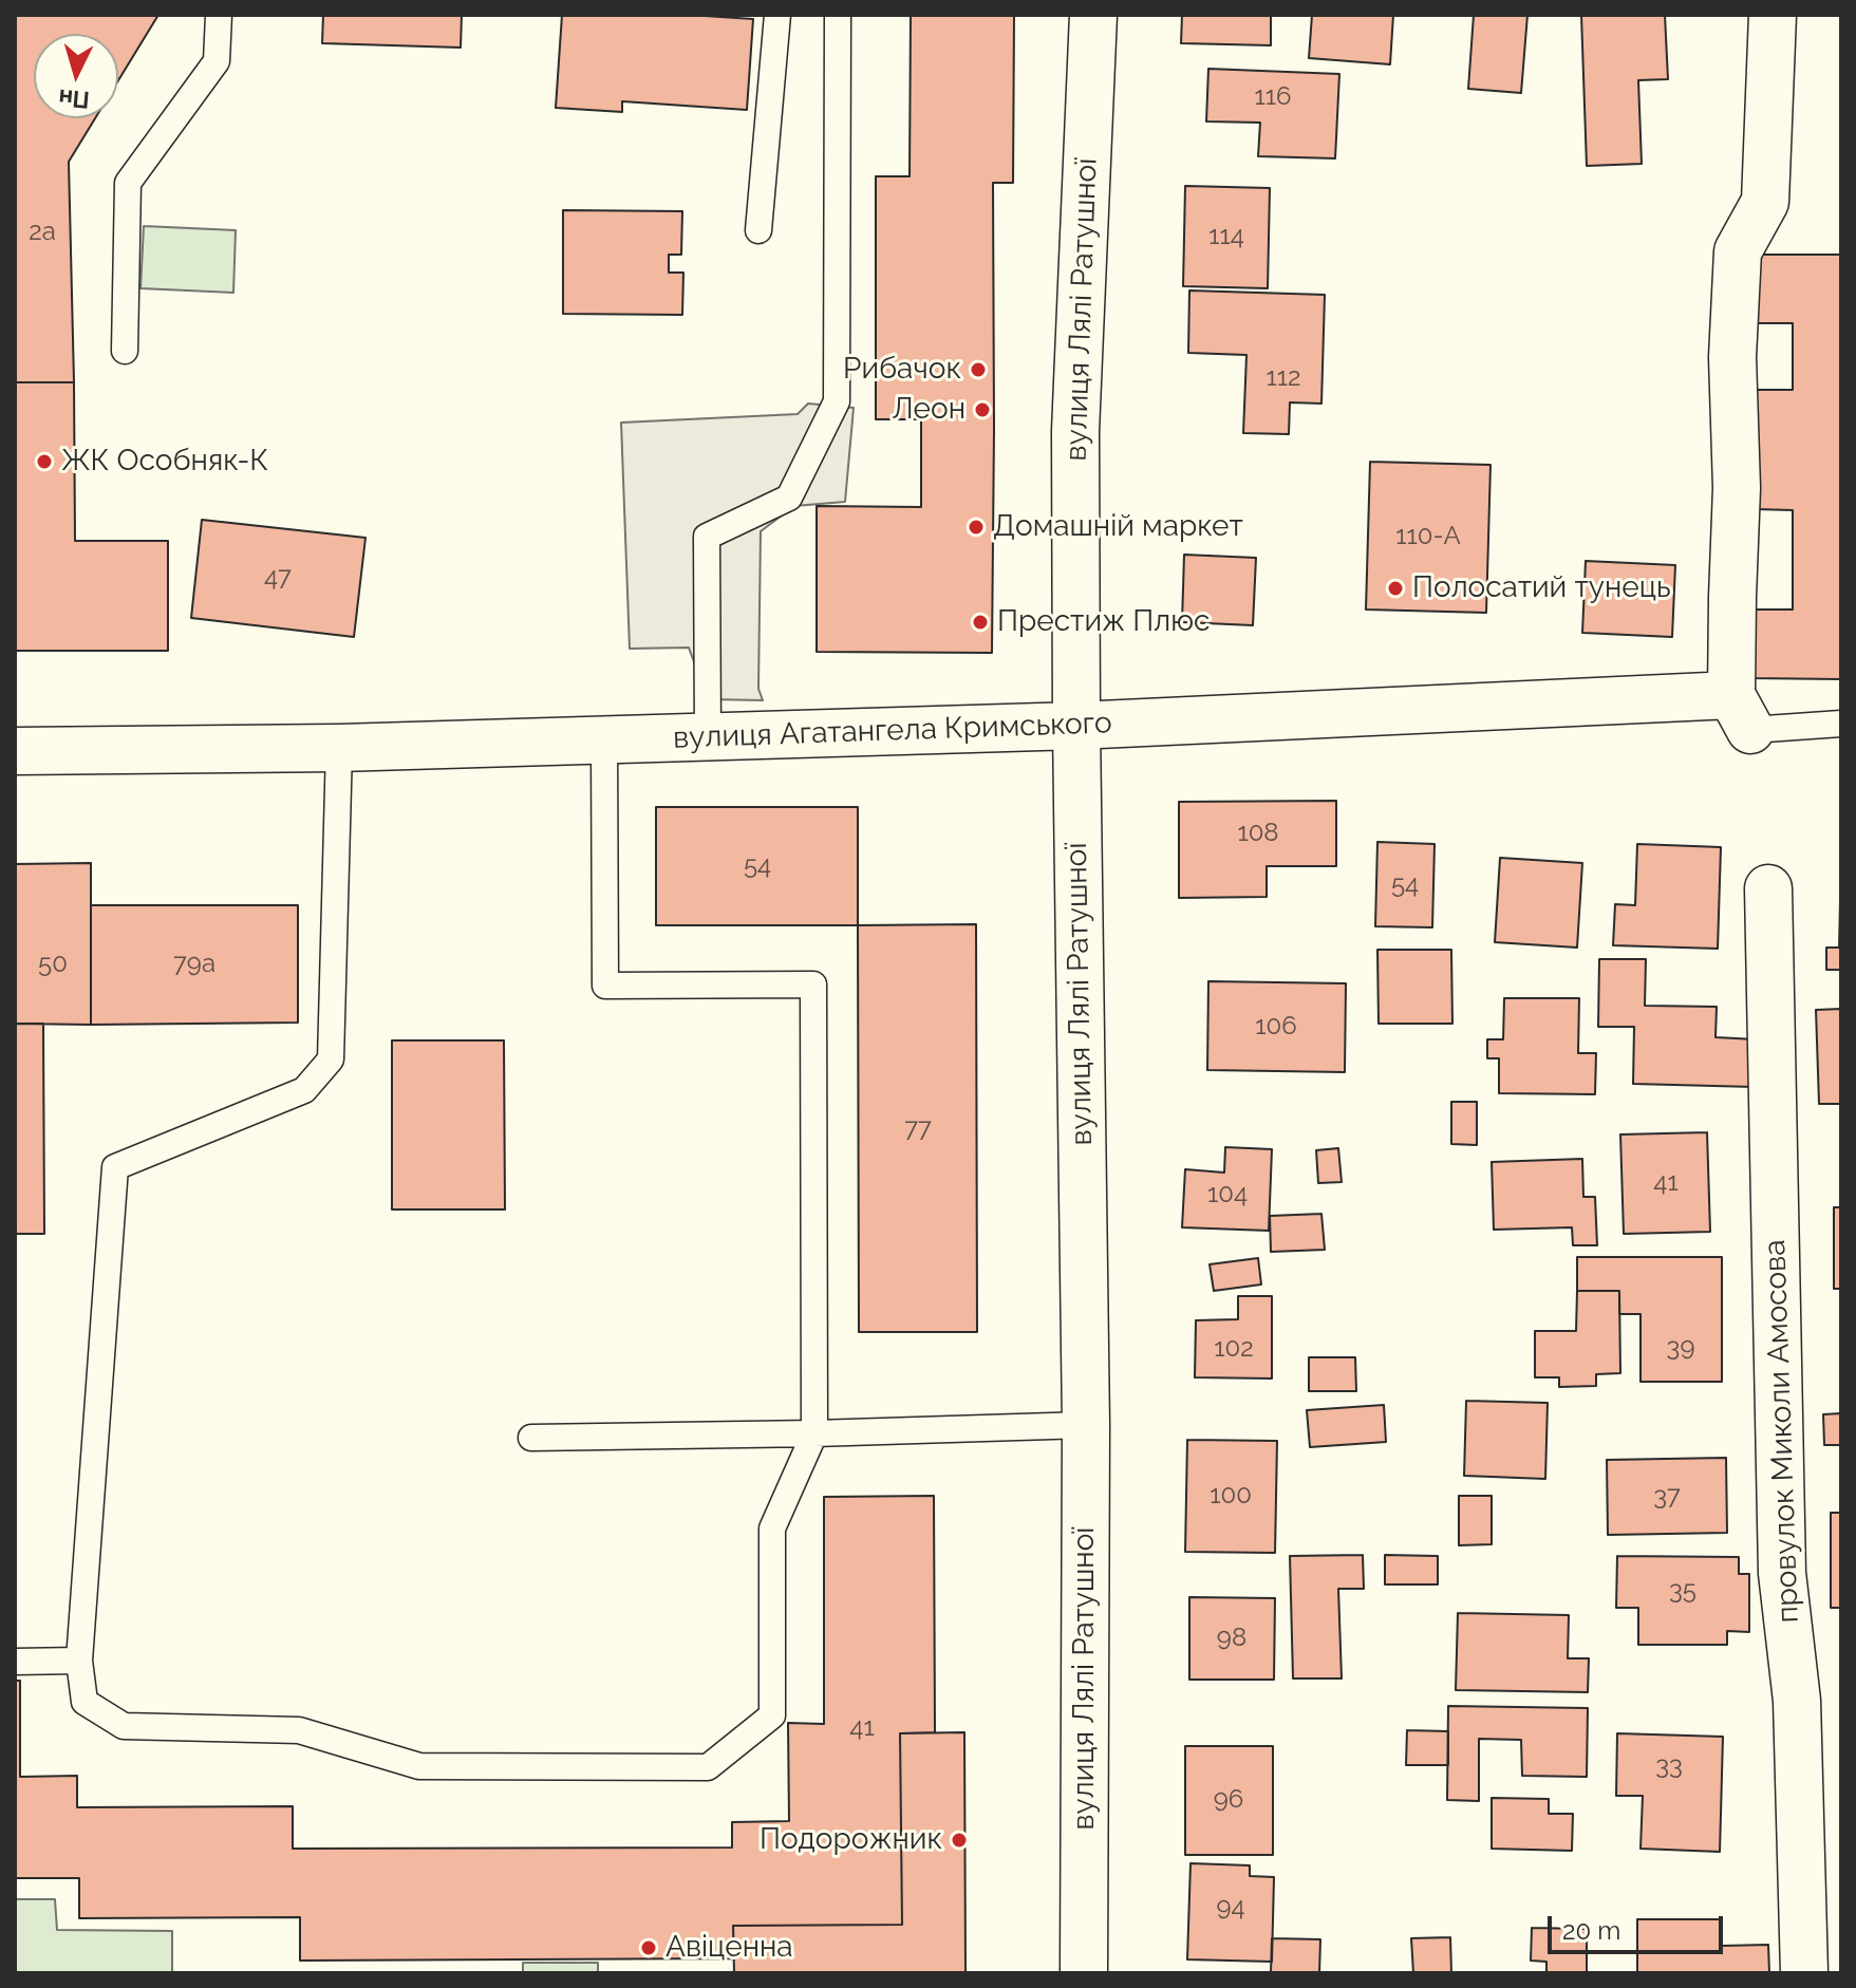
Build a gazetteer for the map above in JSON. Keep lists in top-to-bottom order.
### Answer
{
  "streets": {
    "street": ["вулиця Лялі Ратушної", "вулиця Агатангела Кримського", "провулок Миколи Амосова"]
  },
  "crossings": [
    ["вулиця Лялі Ратушної", "вулиця Агатангела Кримського"]
  ],
  "places": [
    "Рибачок",
    "Леон",
    "ЖК Особняк-К",
    "Домашній маркет",
    "Полосатий тунець",
    "Престиж Плюс",
    "Подорожник",
    "Авіценна"
  ],
  "house_numbers": [
    "116",
    "2а",
    "114",
    "112",
    "110-А",
    "47",
    "108",
    "54",
    "54",
    "50",
    "79а",
    "106",
    "77",
    "41",
    "104",
    "39",
    "102",
    "100",
    "37",
    "35",
    "98",
    "41",
    "33",
    "96",
    "94"
  ],
  "scale_bar": "20 m",
  "north": "bottom"
}
